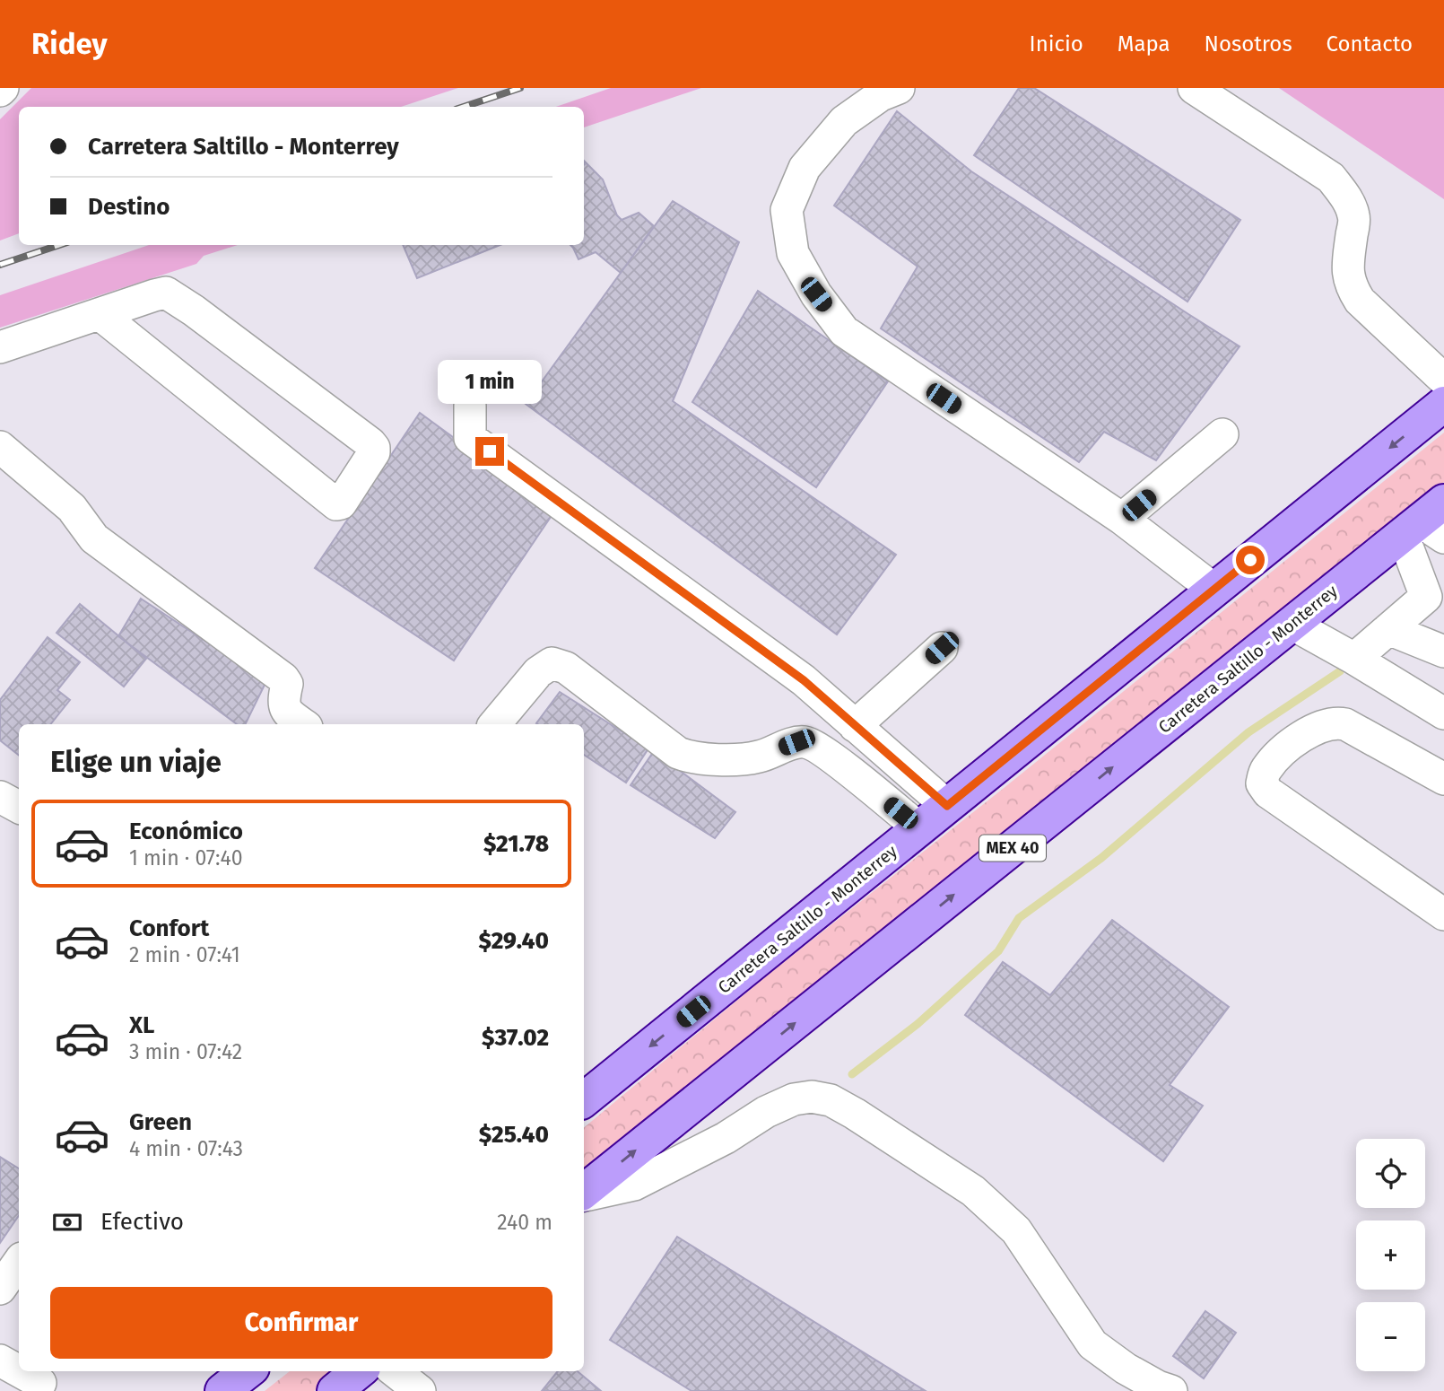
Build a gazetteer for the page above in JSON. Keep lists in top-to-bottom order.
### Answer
{
  "streets": {
    "main road": ["Carretera Saltillo - Monterrey", "MEX 40"]
  },
  "page": {
    "header": "Ridey",
    "nav": [
      "Inicio",
      "Mapa",
      "Nosotros",
      "Contacto"
    ],
    "banner": ["Carretera Saltillo - Monterrey", "Destino"],
    "bubble": "1 min",
    "heading": "Elige un viaje",
    "list": [
      {
        "name": "Económico",
        "note": "1 min · 07:40",
        "value": "$21.78"
      },
      {
        "name": "Confort",
        "note": "2 min · 07:41",
        "value": "$29.40"
      },
      {
        "name": "XL",
        "note": "3 min · 07:42",
        "value": "$37.02"
      },
      {
        "name": "Green",
        "note": "4 min · 07:43",
        "value": "$25.40"
      }
    ],
    "map_buttons": ["+", "−"],
    "pay": ["Efectivo", "240 m"],
    "buttons": "Confirmar"
  }
}
